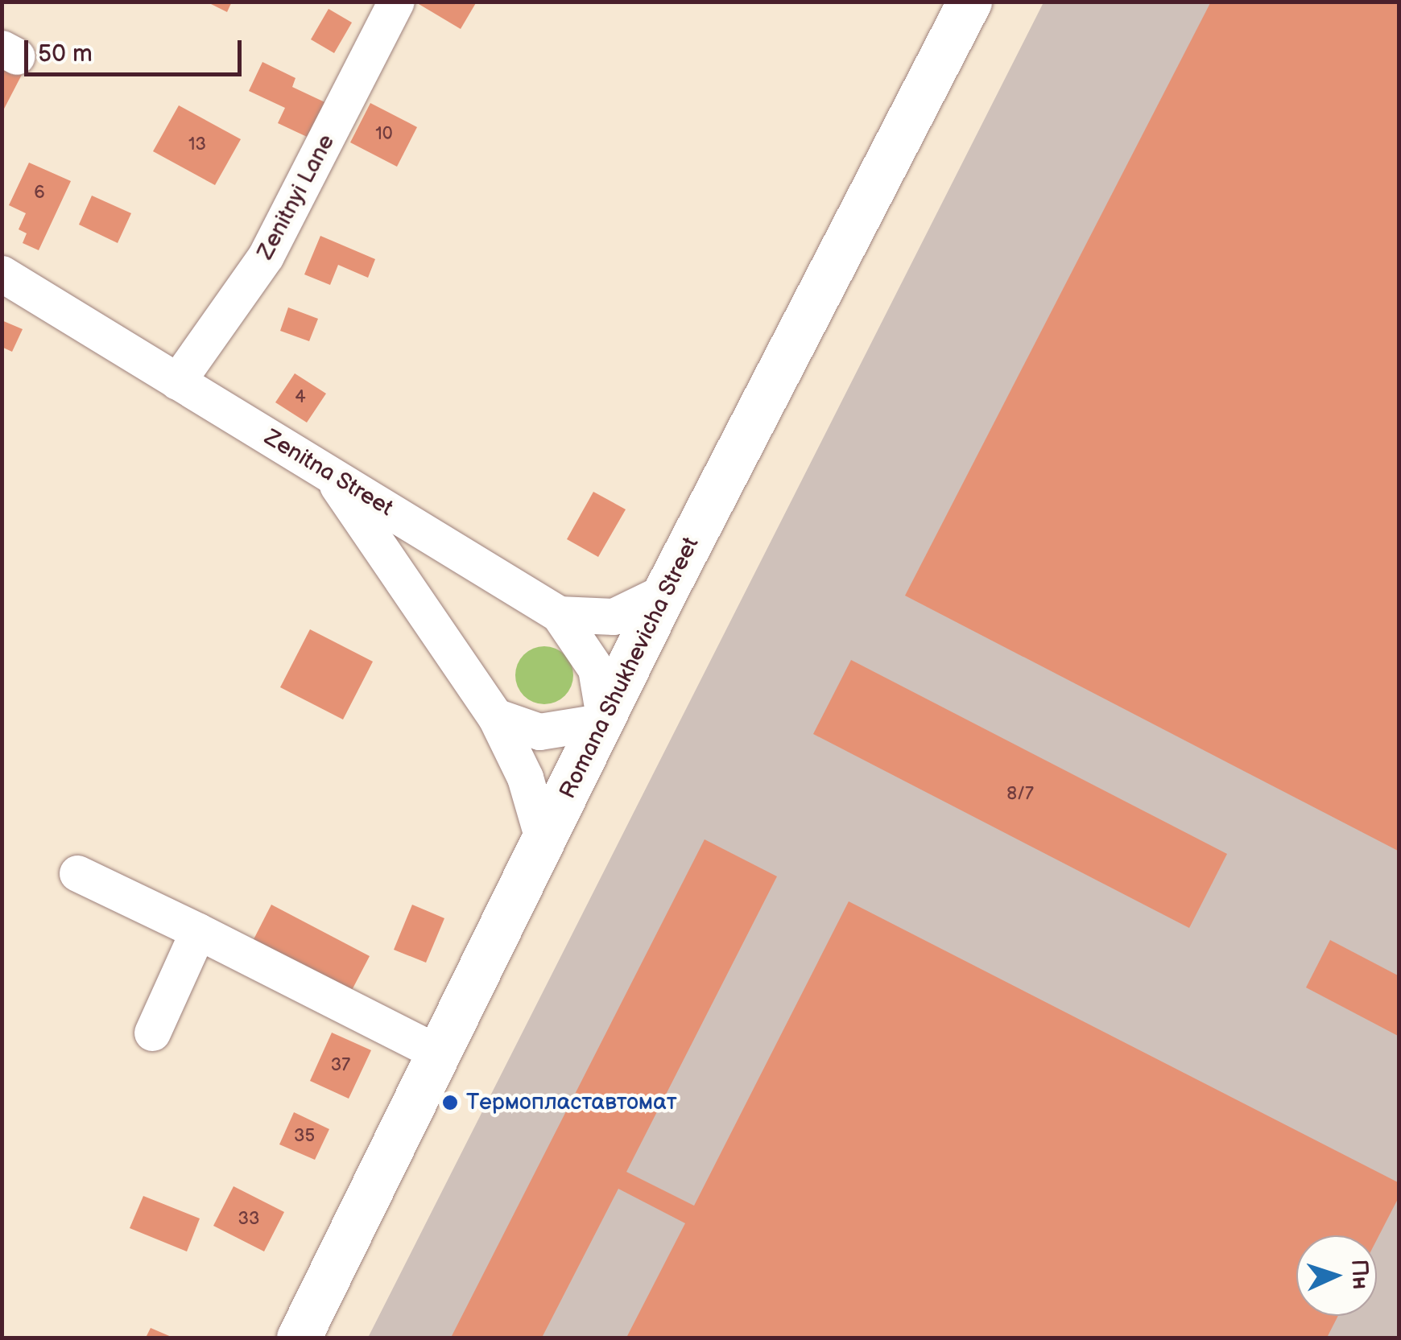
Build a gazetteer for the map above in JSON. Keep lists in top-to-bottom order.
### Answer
{
  "streets": {
    "main road": ["Romana Shukhevicha Street"],
    "street": ["Zenitnyi Lane", "Zenitna Street"]
  },
  "crossings": [
    ["Zenitnyi Lane", "Zenitna Street"],
    ["Zenitna Street", "Romana Shukhevicha Street"]
  ],
  "places": ["Термопластавтомат"],
  "house_numbers": [
    "10",
    "13",
    "6",
    "4",
    "8/7",
    "37",
    "35",
    "33"
  ],
  "scale_bar": "50 m",
  "north": "right"
}
